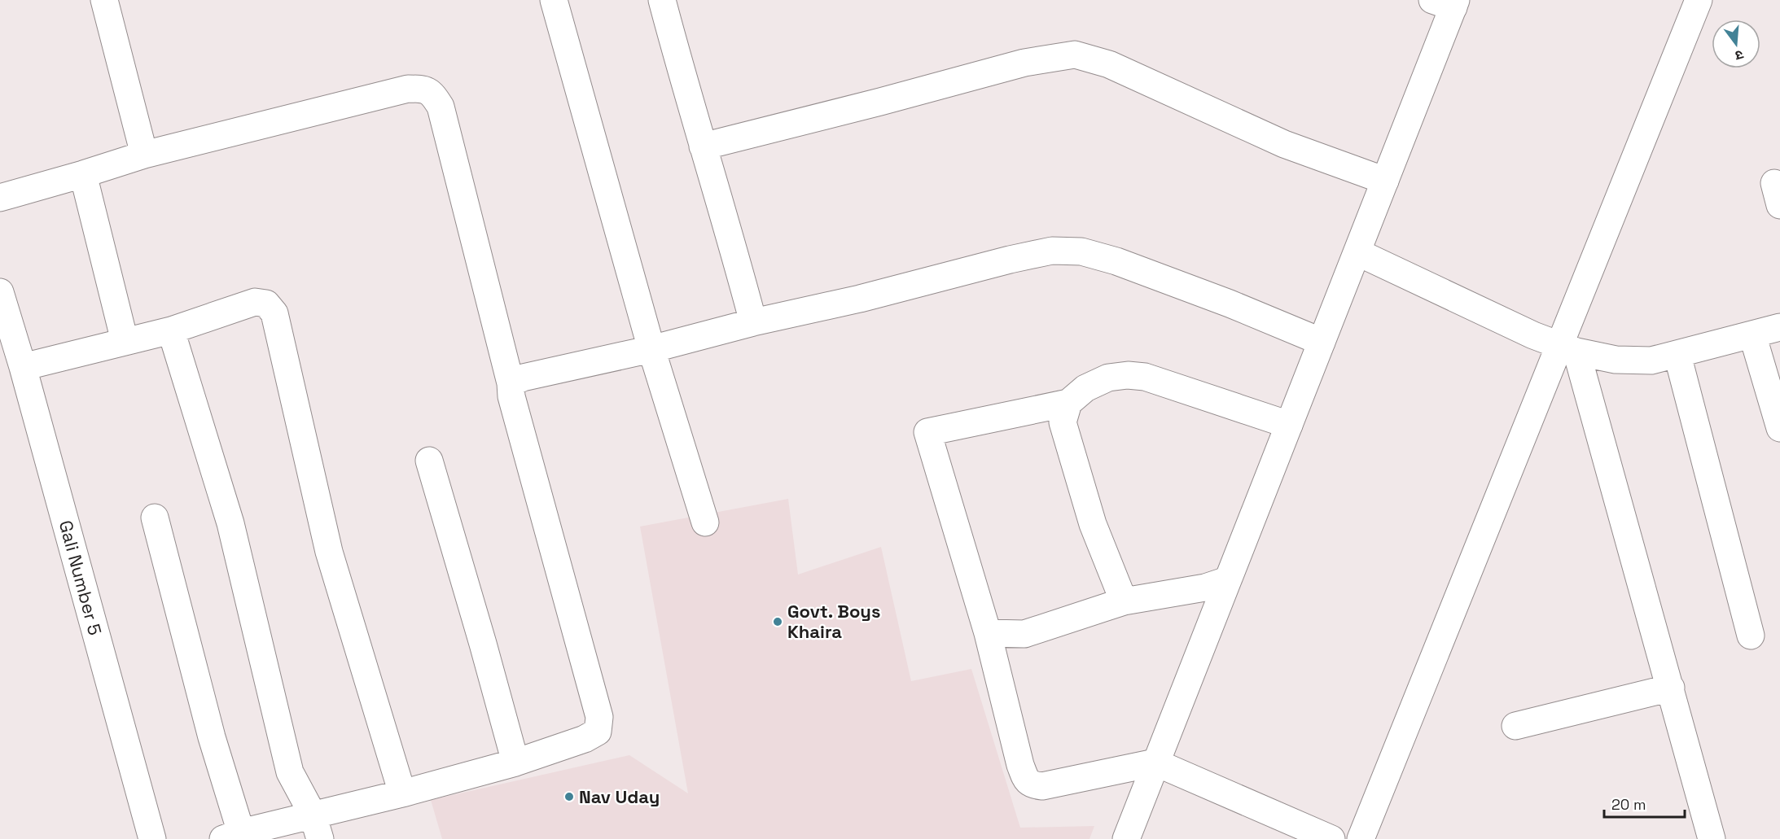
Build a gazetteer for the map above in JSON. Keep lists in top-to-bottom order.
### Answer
{
  "streets": {
    "street": ["Gali Number 5"]
  },
  "places": ["Govt. Boys Khaira", "Nav Uday"],
  "scale_bar": "20 m",
  "north": "bottom"
}
